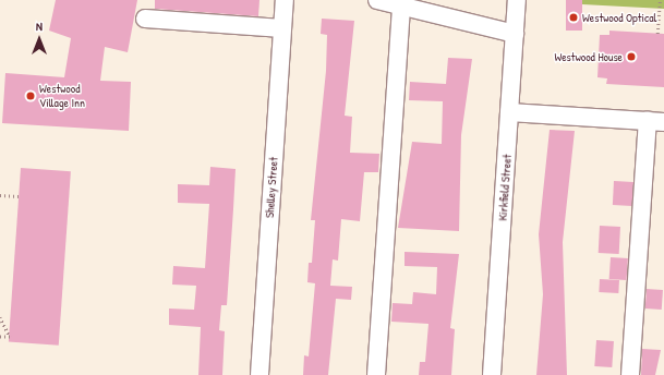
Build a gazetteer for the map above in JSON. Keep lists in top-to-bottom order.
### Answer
{
  "streets": {
    "street": ["Shelley Street", "Kirkfield Street"]
  },
  "places": ["Westwood Optical", "Westwood House", "Westwood Village Inn"],
  "north": "top"
}
